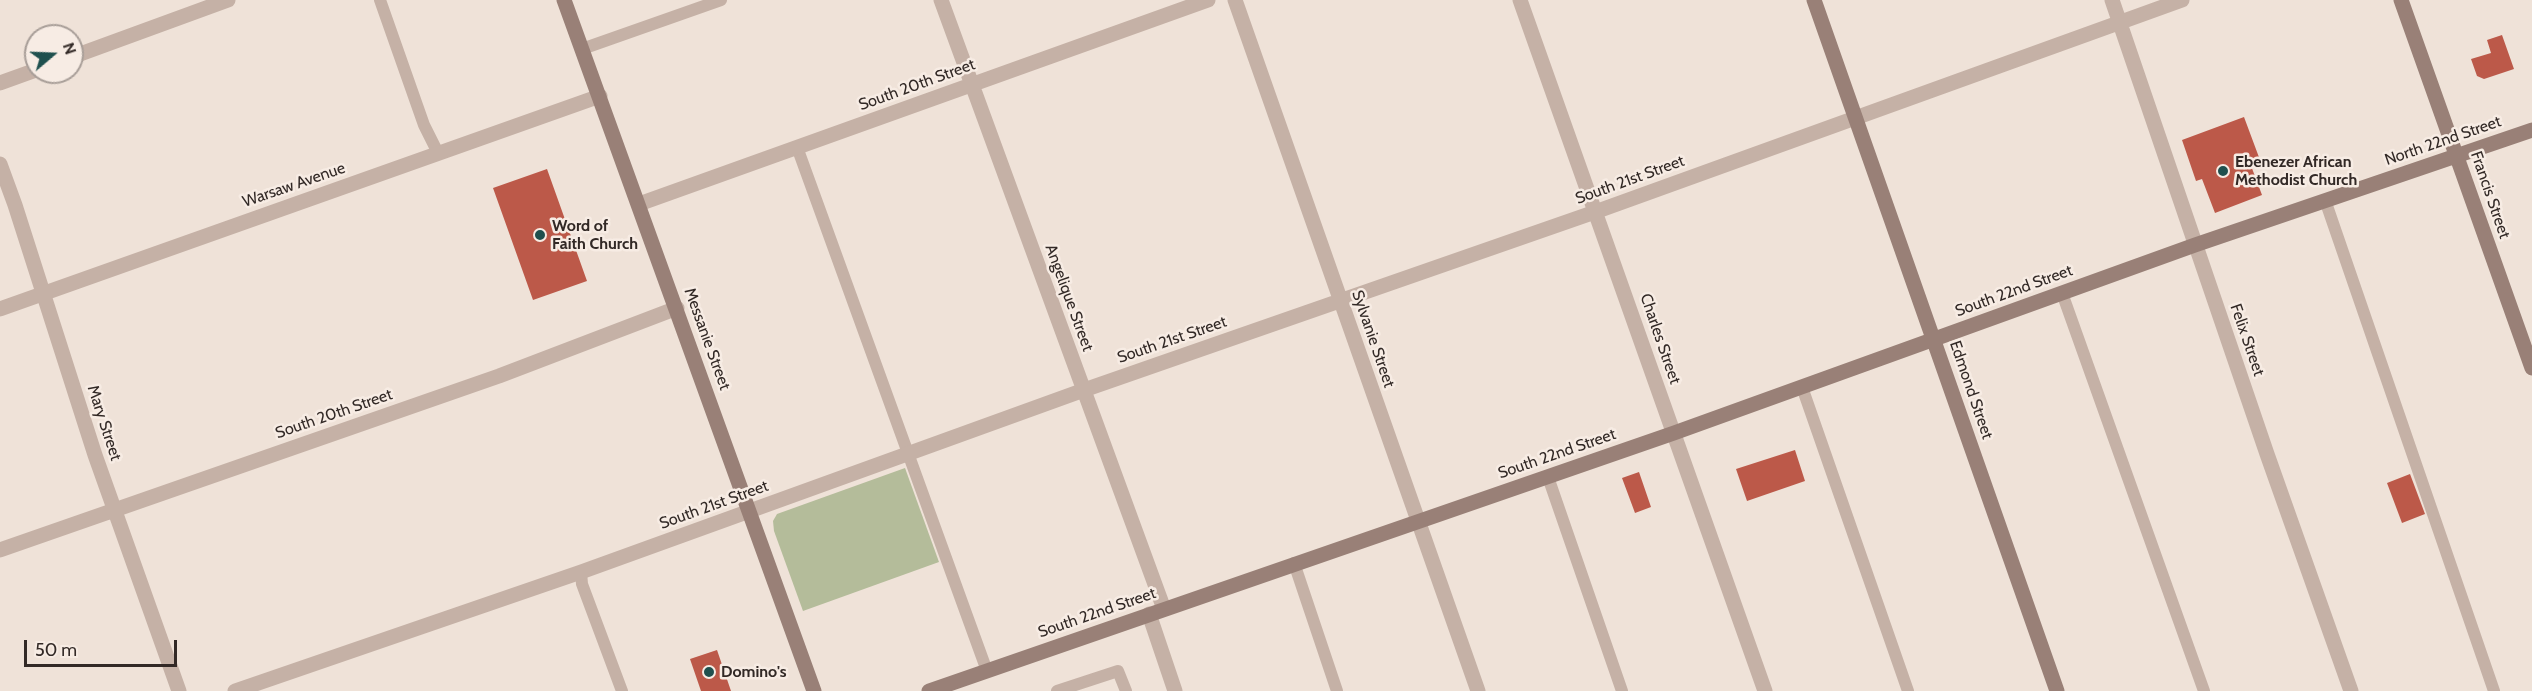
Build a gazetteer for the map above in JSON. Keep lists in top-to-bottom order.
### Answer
{
  "streets": {
    "street": [
      "South 20th Street",
      "North 22nd Street",
      "South 21st Street",
      "Warsaw Avenue",
      "Francis Street",
      "South 22nd Street",
      "Angelique Street",
      "Messanie Street",
      "Sylvanie Street",
      "Charles Street",
      "Felix Street",
      "Edmond Street",
      "Mary Street"
    ]
  },
  "crossings": [
    ["South 20th Street", "Angelique Street"],
    ["South 20th Street", "Messanie Street"],
    ["South 20th Street", "Mary Street"],
    ["North 22nd Street", "Francis Street"],
    ["North 22nd Street", "South 22nd Street"],
    ["North 22nd Street", "Felix Street"],
    ["South 21st Street", "Angelique Street"],
    ["South 21st Street", "Messanie Street"],
    ["South 21st Street", "Sylvanie Street"],
    ["South 21st Street", "Charles Street"],
    ["South 21st Street", "Felix Street"],
    ["South 21st Street", "Edmond Street"],
    ["Warsaw Avenue", "Messanie Street"],
    ["Warsaw Avenue", "Mary Street"],
    ["South 22nd Street", "Angelique Street"],
    ["South 22nd Street", "Sylvanie Street"],
    ["South 22nd Street", "Charles Street"],
    ["South 22nd Street", "Felix Street"],
    ["South 22nd Street", "Edmond Street"]
  ],
  "places": ["Ebenezer African Methodist Church", "Word of Faith Church", "Domino's"],
  "scale_bar": "50 m",
  "north": "right"
}
